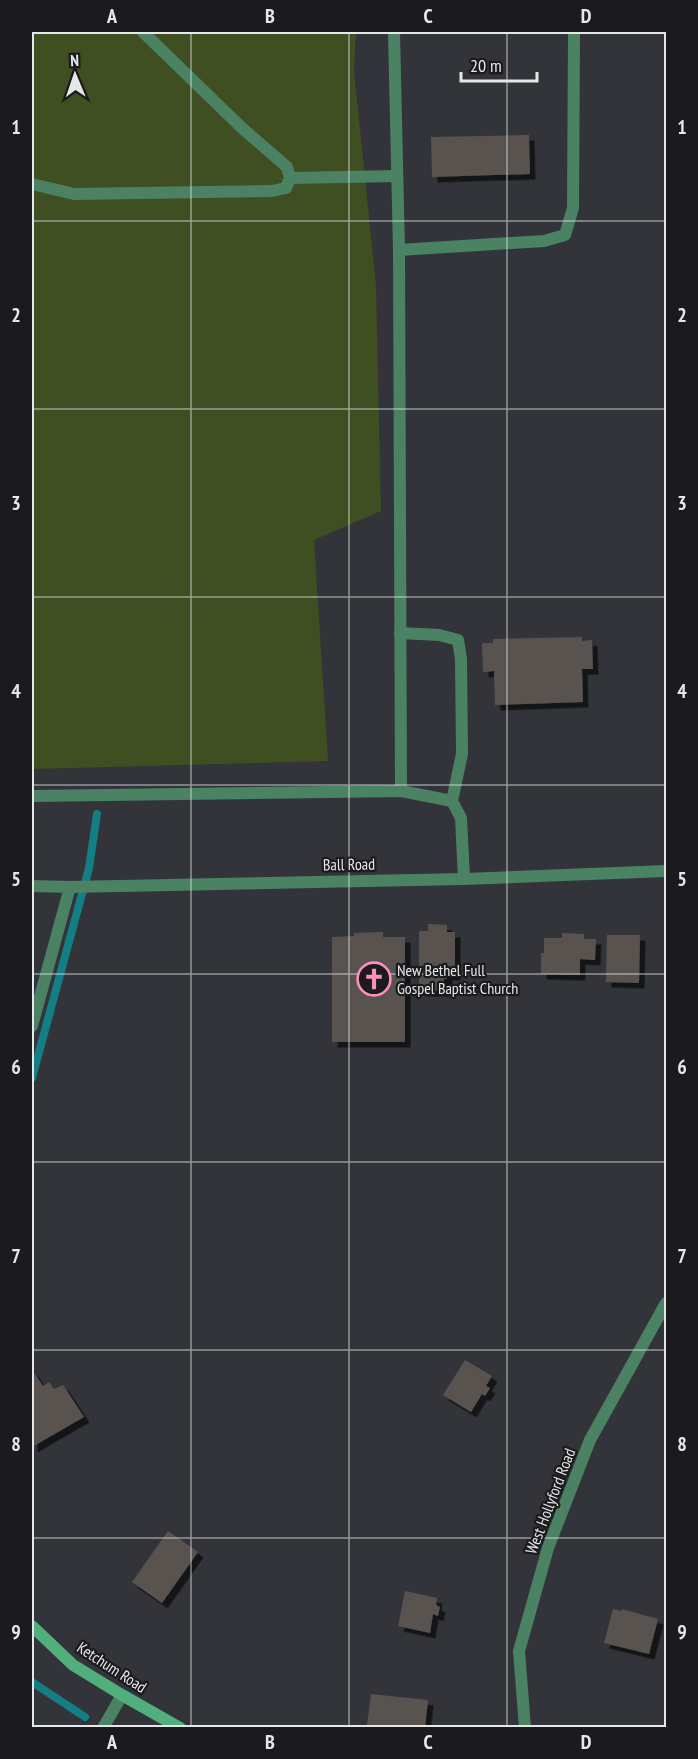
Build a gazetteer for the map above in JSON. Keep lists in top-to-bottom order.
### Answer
{
  "streets": {
    "main road": ["Ketchum Road"],
    "street": ["Ball Road", "West Hollyford Road"]
  },
  "places": {
    "church": ["New Bethel Full Gospel Baptist Church"]
  },
  "scale_bar": "20 m",
  "north": "top",
  "grid": {
    "columns": [
      "A",
      "B",
      "C",
      "D"
    ],
    "rows": [
      "1",
      "2",
      "3",
      "4",
      "5",
      "6",
      "7",
      "8",
      "9"
    ]
  }
}
